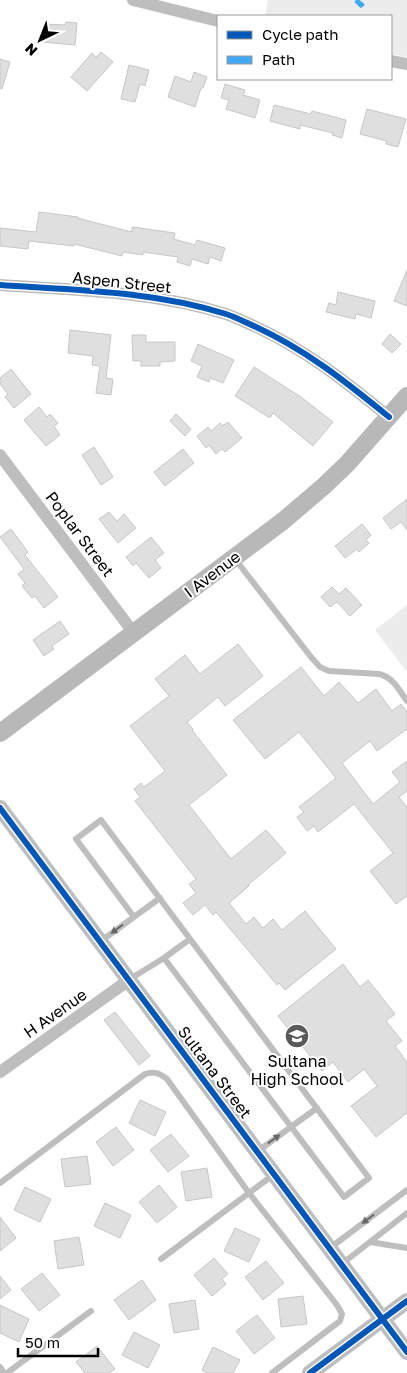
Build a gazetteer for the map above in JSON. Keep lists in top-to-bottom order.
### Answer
{
  "streets": {
    "main road": ["I Avenue"],
    "street": [
      "Aspen Street",
      "Poplar Street",
      "H Avenue",
      "Sultana Street"
    ]
  },
  "crossings": [
    ["Aspen Street", "I Avenue"],
    ["Poplar Street", "I Avenue"],
    ["H Avenue", "Sultana Street"]
  ],
  "places": {
    "school or university": ["Sultana High School"]
  },
  "legend": ["Cycle path", "Path"],
  "scale_bar": "50 m",
  "north": "bottom left"
}
